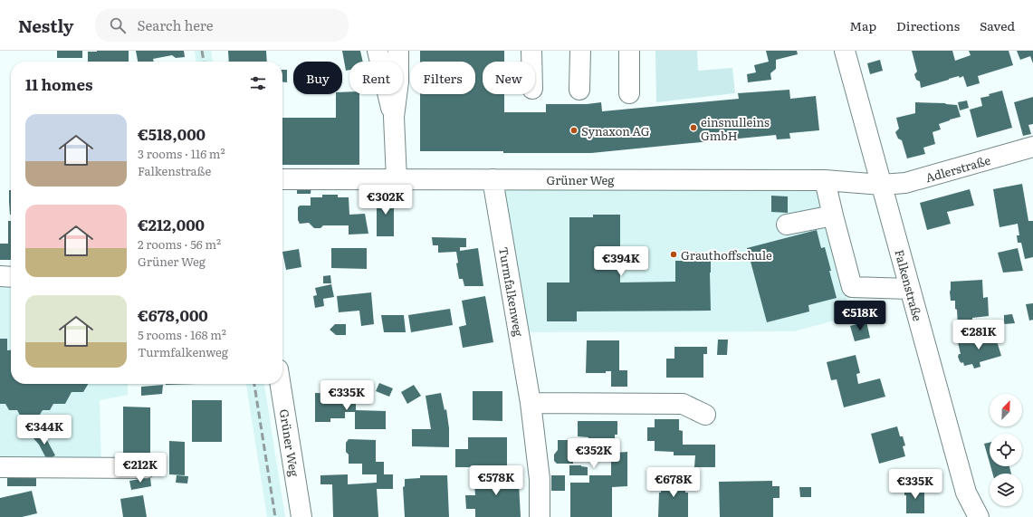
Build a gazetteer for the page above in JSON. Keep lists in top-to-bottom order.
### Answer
{
  "streets": {
    "street": [
      "Adlerstraße",
      "Grüner Weg",
      "Falkenstraße",
      "Turmfalkenweg"
    ]
  },
  "crossings": [
    ["Adlerstraße", "Grüner Weg"],
    ["Adlerstraße", "Falkenstraße"],
    ["Grüner Weg", "Falkenstraße"],
    ["Grüner Weg", "Turmfalkenweg"]
  ],
  "places": ["einsnulleins GmbH", "Synaxon AG", "Grauthoffschule"],
  "north": "top right",
  "page": {
    "header": "Nestly",
    "search": "Search here",
    "nav": ["Map", "Directions", "Saved"],
    "chip": [
      "Buy",
      "Rent",
      "Filters",
      "New"
    ],
    "heading": "11 homes",
    "list": [
      {
        "name": "€518,000",
        "note": "3 rooms · 116 m² · Falkenstraße"
      },
      {
        "name": "€212,000",
        "note": "2 rooms · 56 m² · Grüner Weg"
      },
      {
        "name": "€678,000",
        "note": "5 rooms · 168 m² · Turmfalkenweg"
      }
    ],
    "price": [
      "€302K",
      "€394K",
      "€518K",
      "€281K",
      "€335K",
      "€344K",
      "€352K",
      "€212K",
      "€578K",
      "€678K",
      "€335K"
    ]
  }
}
